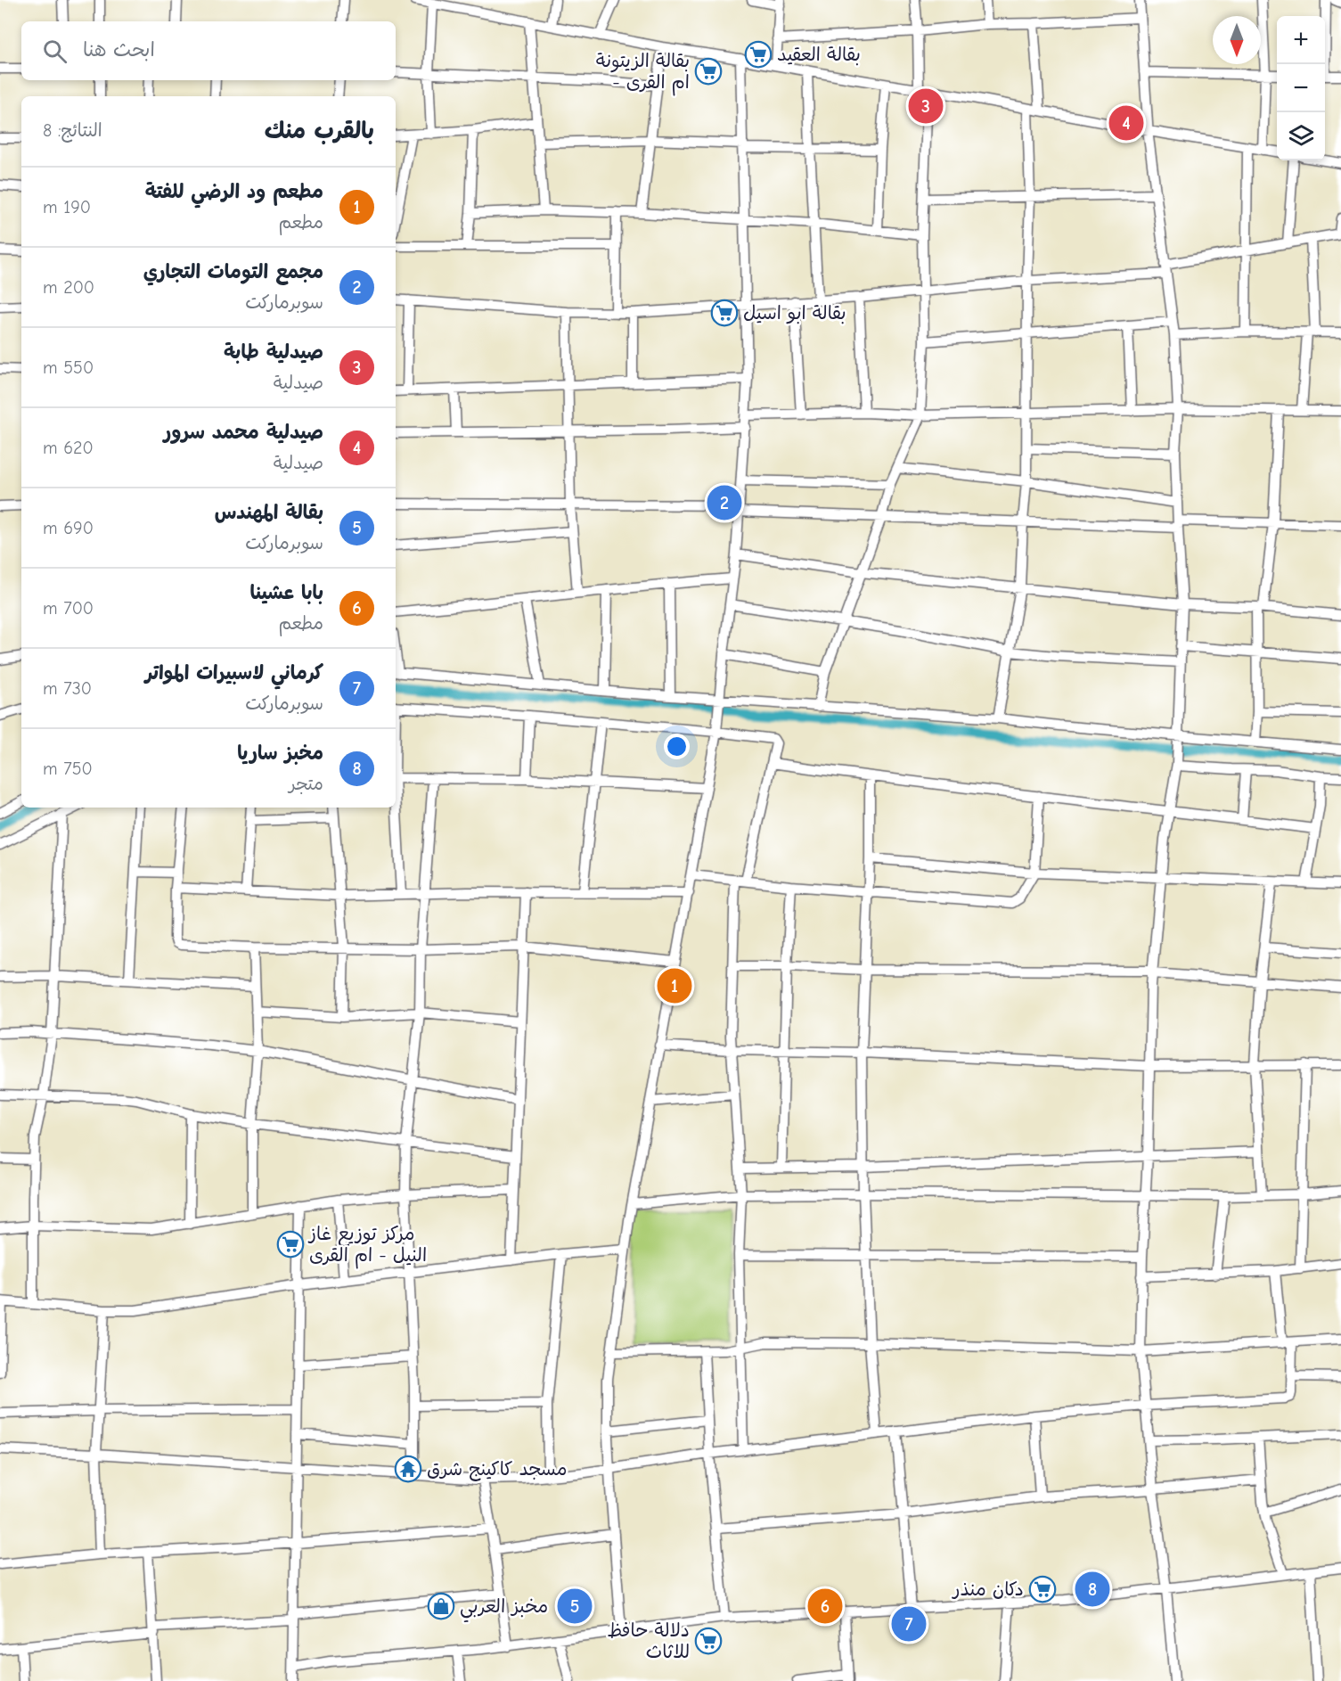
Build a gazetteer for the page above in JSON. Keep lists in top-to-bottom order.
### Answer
{
  "places": {
    "supermarket": [
      "بقالة العقيد",
      "بقالة الزيتونة - ام القرى",
      "بقالة ابو اسيل",
      "مركز توزيع غاز النيل - ام القرى",
      "دكان منذر",
      "دلالة حافظ للاثاث"
    ],
    "temple": ["مسجد كاكينج شرق"],
    "shop": ["مخبز العربي"]
  },
  "north": "bottom",
  "page": {
    "map_buttons": ["+", "−"],
    "search": "ابحث هنا",
    "pins": [
      "3",
      "4",
      "2",
      "1",
      "8",
      "5",
      "6",
      "7"
    ],
    "heading": ["بالقرب منك", "النتائج: 8"],
    "list": [
      {
        "mark": "1",
        "name": "مطعم ود الرضي للفتة",
        "note": "مطعم",
        "value": "190 m"
      },
      {
        "mark": "2",
        "name": "مجمع التومات التجاري",
        "note": "سوبرماركت",
        "value": "200 m"
      },
      {
        "mark": "3",
        "name": "صيدلية طابة",
        "note": "صيدلية",
        "value": "550 m"
      },
      {
        "mark": "4",
        "name": "صيدلية محمد سرور",
        "note": "صيدلية",
        "value": "620 m"
      },
      {
        "mark": "5",
        "name": "بقالة المهندس",
        "note": "سوبرماركت",
        "value": "690 m"
      },
      {
        "mark": "6",
        "name": "بابا عشينا",
        "note": "مطعم",
        "value": "700 m"
      },
      {
        "mark": "7",
        "name": "كرماني لاسبيرات المواتر",
        "note": "سوبرماركت",
        "value": "730 m"
      },
      {
        "mark": "8",
        "name": "مخبز ساريا",
        "note": "متجر",
        "value": "750 m"
      }
    ]
  }
}
